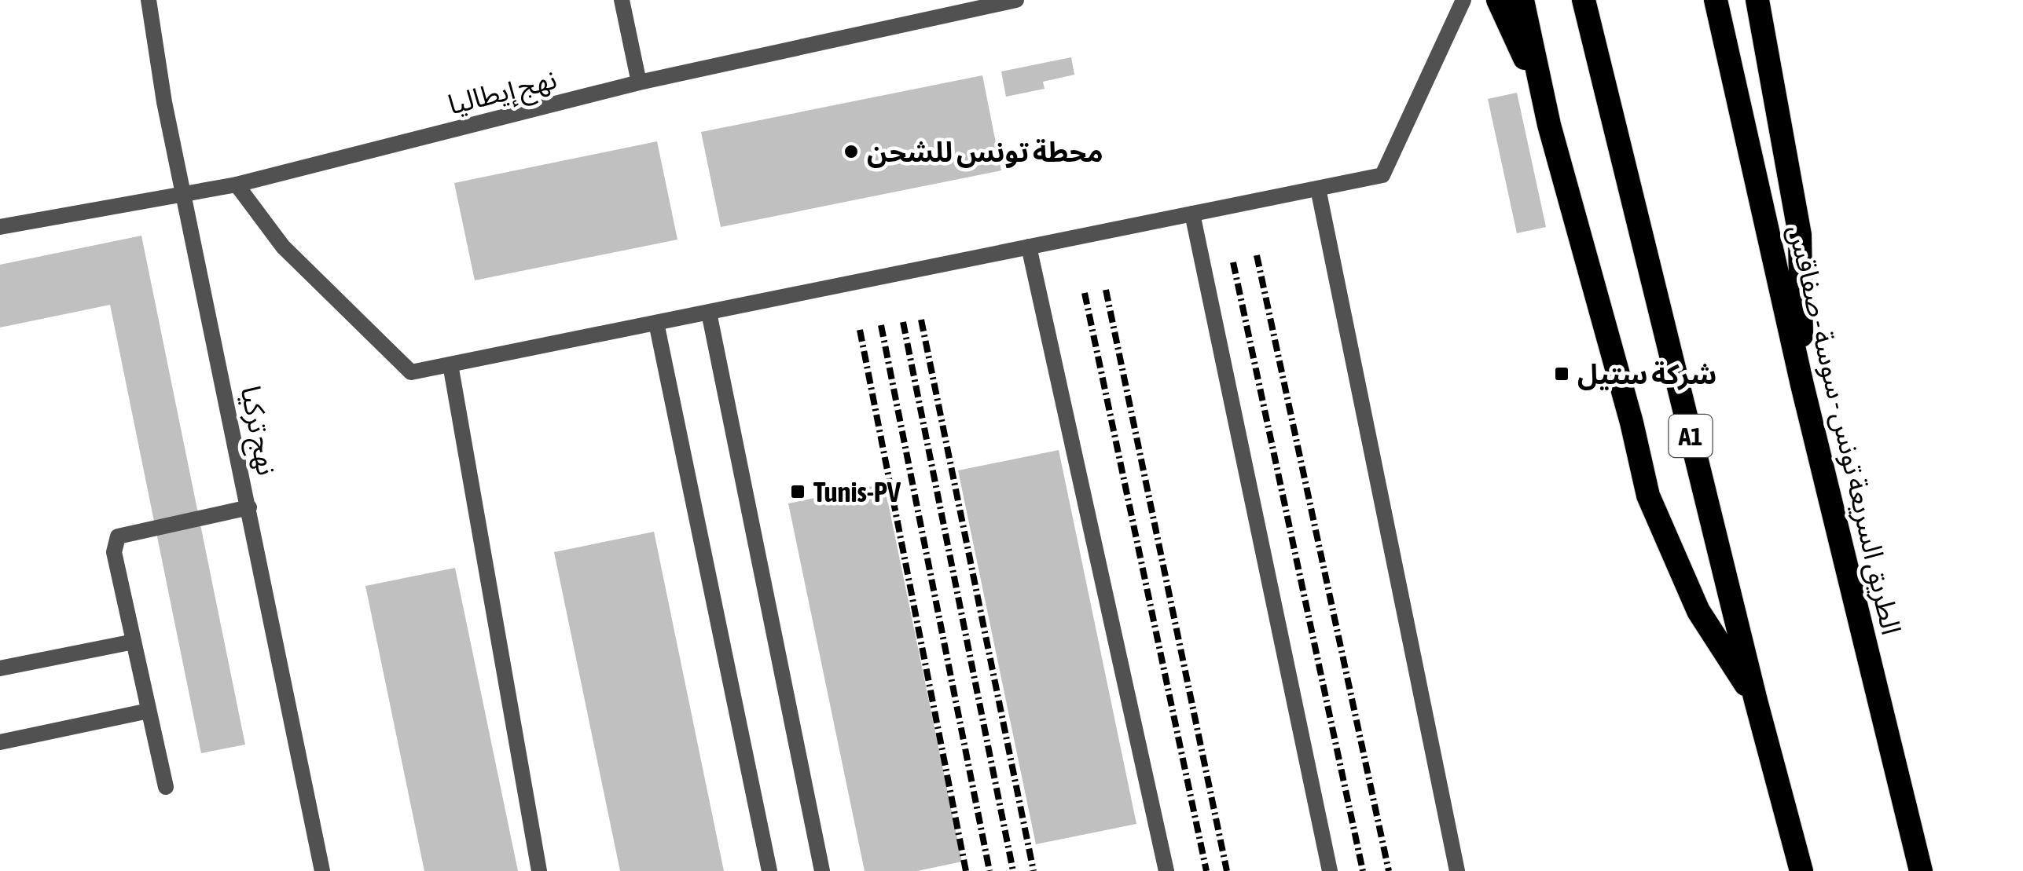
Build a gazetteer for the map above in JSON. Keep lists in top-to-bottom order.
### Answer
{
  "streets": {
    "highway": ["الطريق السريعة تونس - سوسة - صفاقس", "A1"],
    "street": ["نهج إيطاليا", "نهج تركيا"]
  },
  "crossings": [
    ["نهج إيطاليا", "نهج تركيا"]
  ],
  "places": {
    "other": ["محطة تونس للشحن"],
    "transit": ["شركة ستيل", "Tunis-PV"]
  }
}
